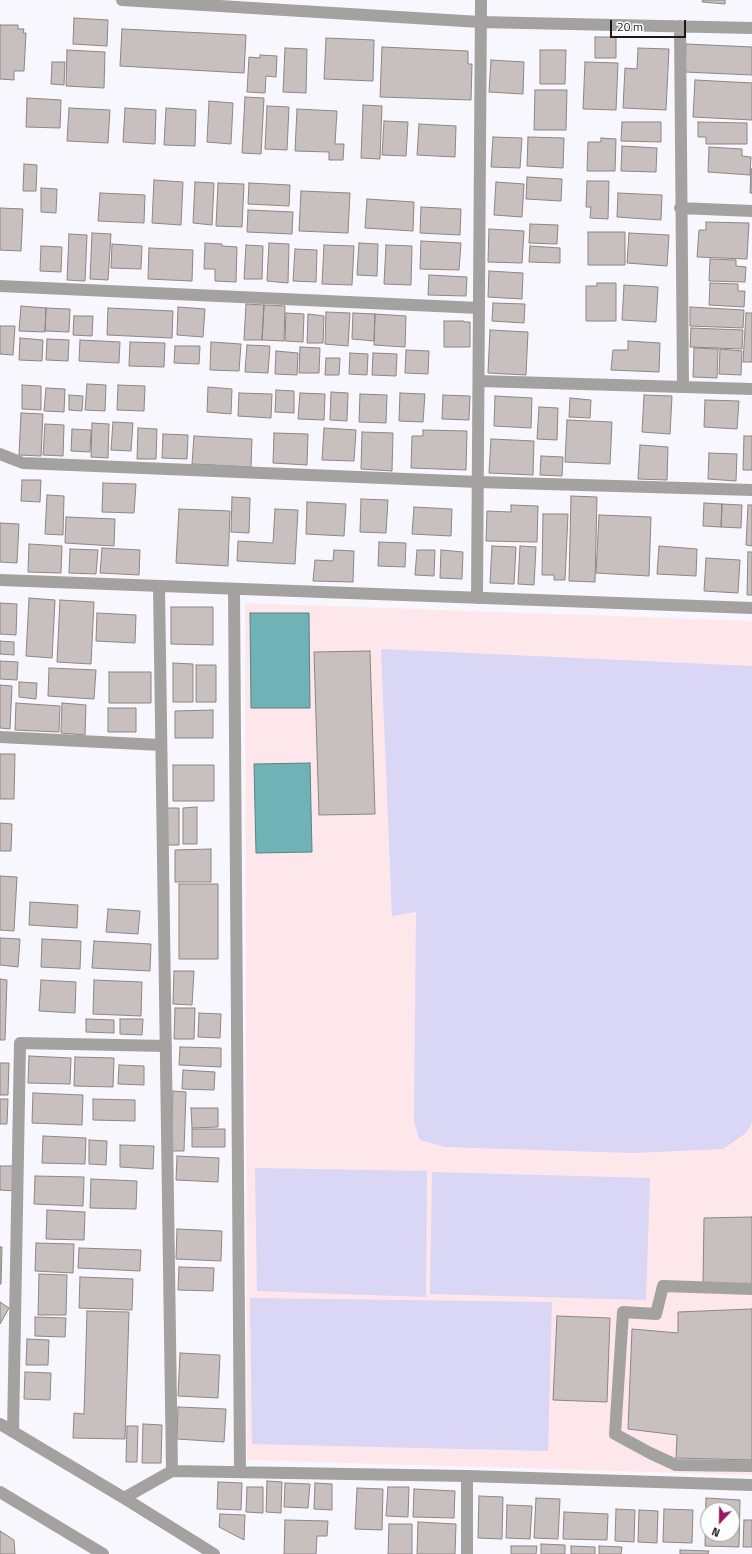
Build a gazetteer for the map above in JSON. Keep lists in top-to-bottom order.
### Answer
{
  "scale_bar": "20 m",
  "north": "bottom"
}
